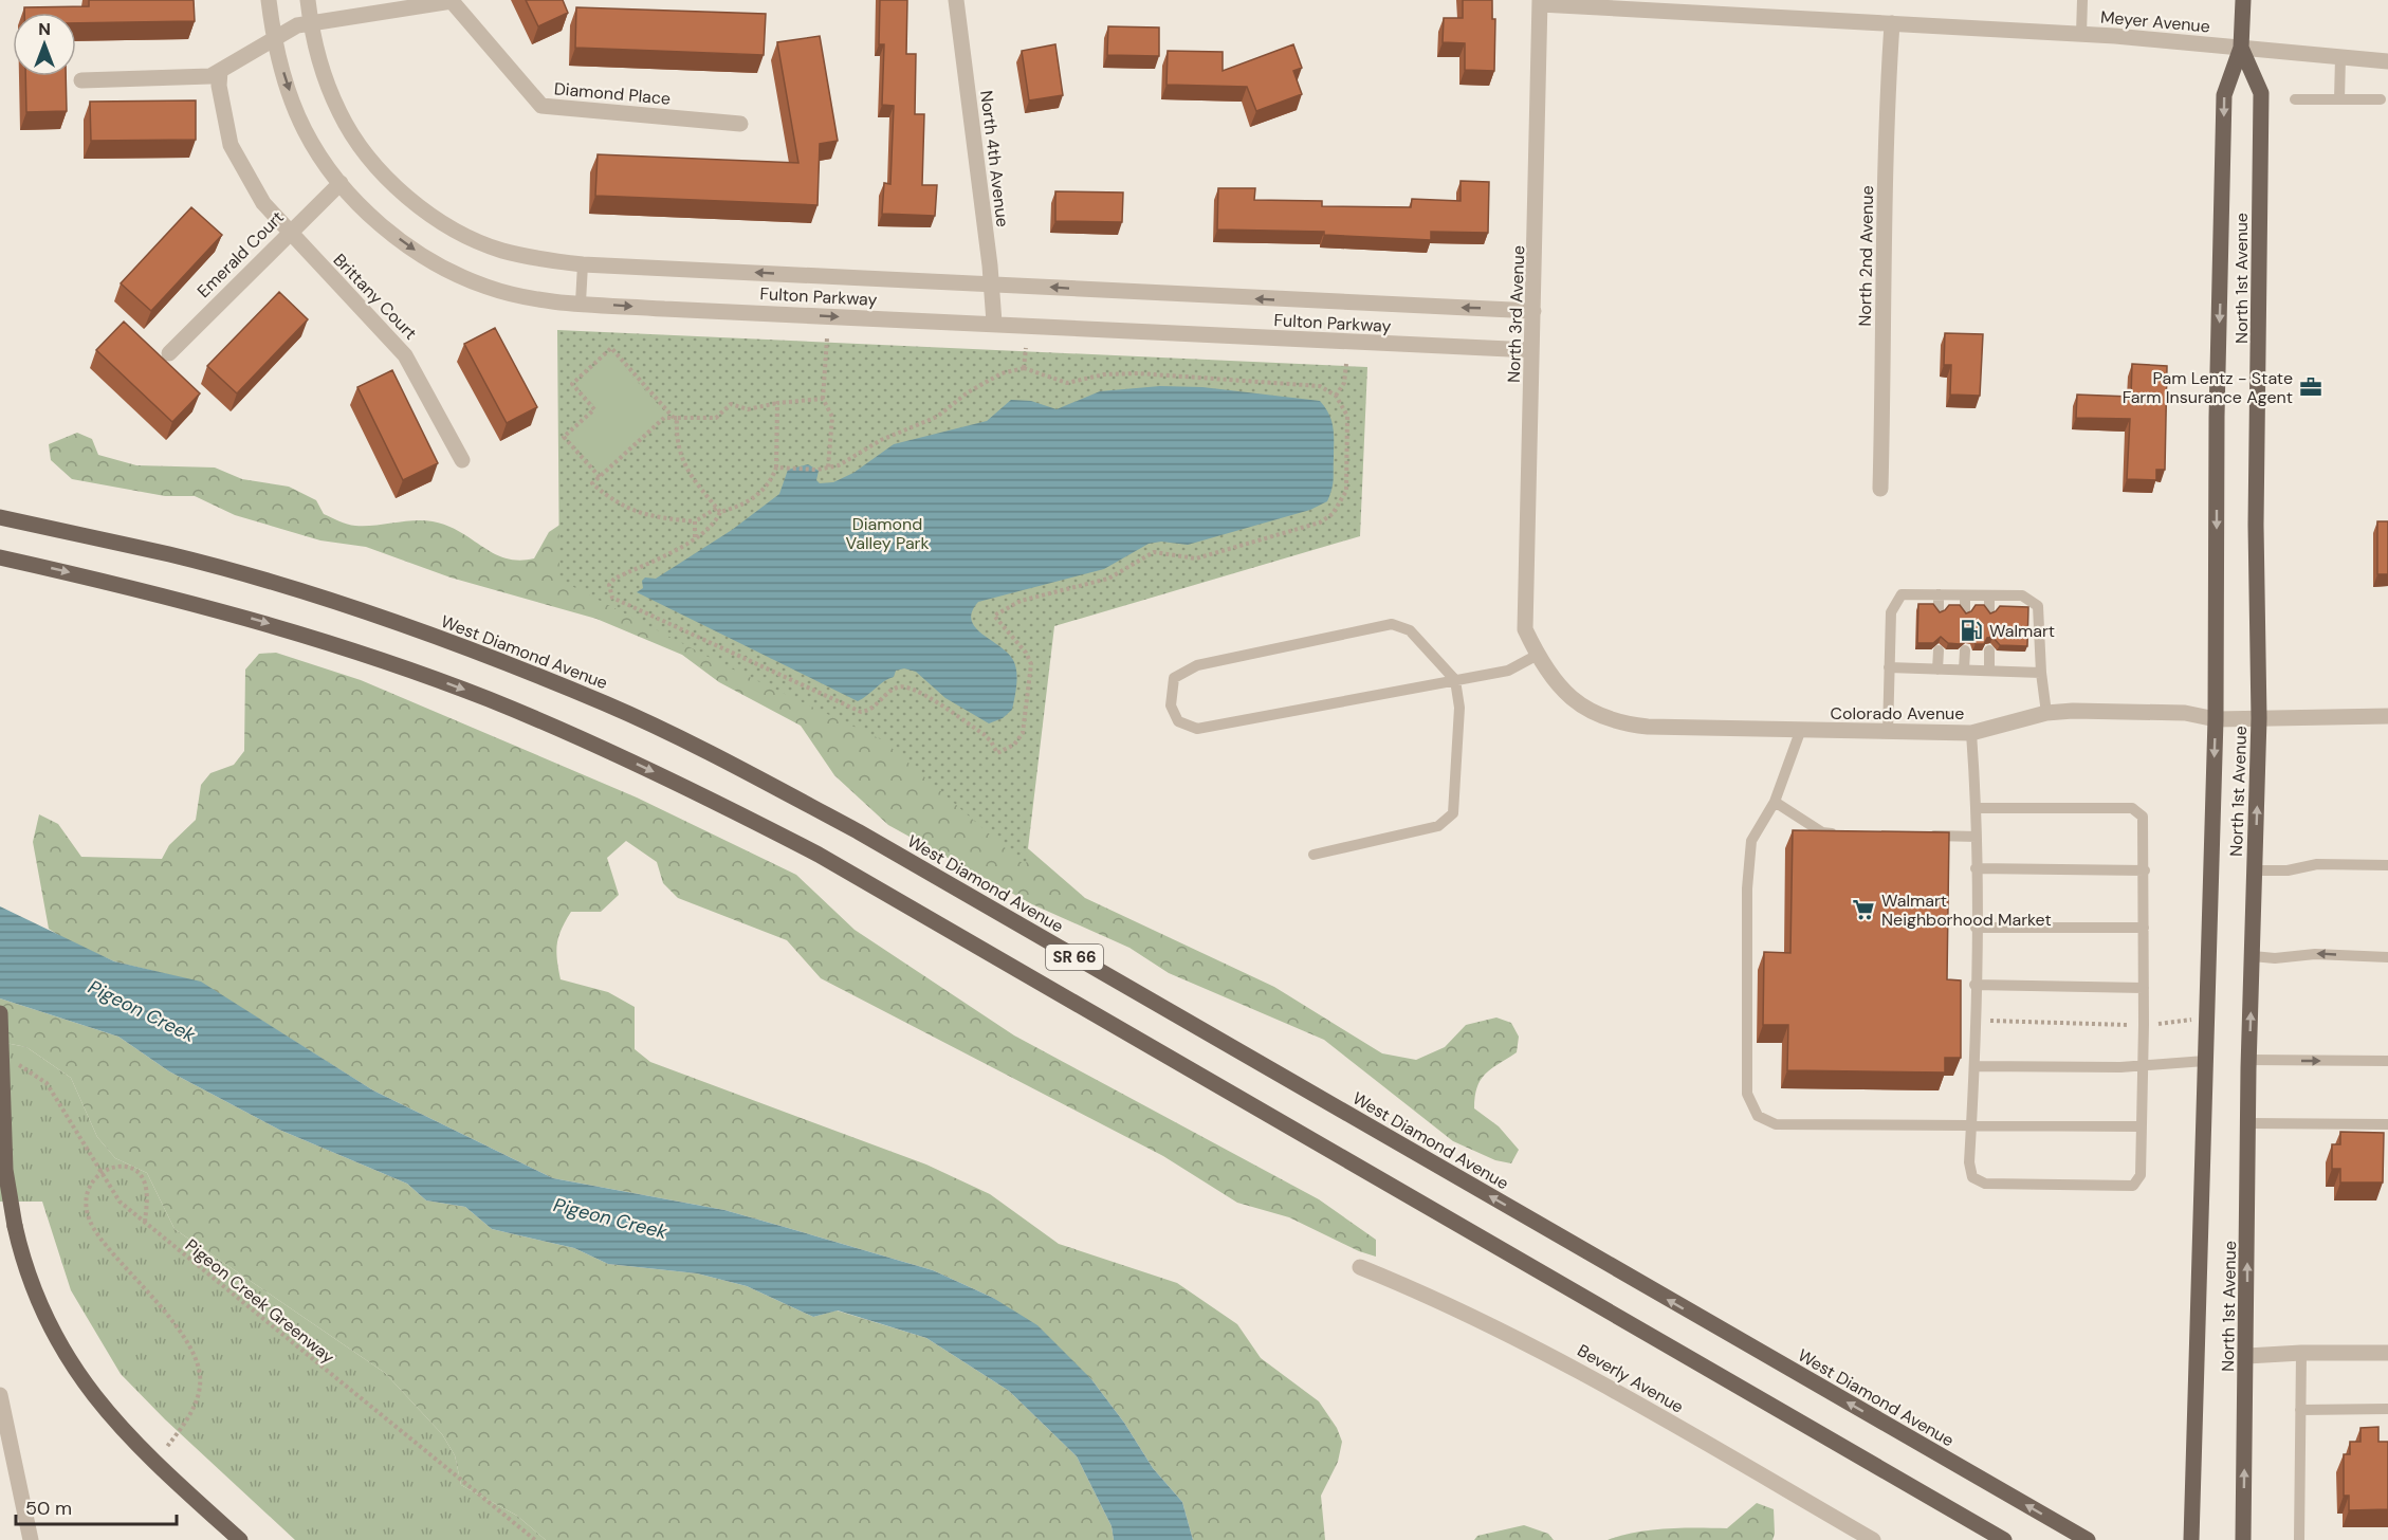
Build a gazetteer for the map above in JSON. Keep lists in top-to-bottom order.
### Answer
{
  "streets": {
    "main road": ["North 1st Avenue", "West Diamond Avenue", "SR 66"],
    "street": [
      "Meyer Avenue",
      "Diamond Place",
      "North 4th Avenue",
      "Emerald Court",
      "North 2nd Avenue",
      "Brittany Court",
      "Fulton Parkway",
      "North 3rd Avenue",
      "Colorado Avenue",
      "Beverly Avenue"
    ],
    "path": ["Pigeon Creek Greenway"]
  },
  "crossings": [
    ["Meyer Avenue", "North 2nd Avenue"],
    ["Meyer Avenue", "North 1st Avenue"],
    ["Meyer Avenue", "North 3rd Avenue"],
    ["North 4th Avenue", "Fulton Parkway"],
    ["Emerald Court", "Brittany Court"],
    ["Emerald Court", "Fulton Parkway"],
    ["North 1st Avenue", "Colorado Avenue"],
    ["Fulton Parkway", "North 3rd Avenue"],
    ["North 3rd Avenue", "Colorado Avenue"]
  ],
  "water": ["Pigeon Creek"],
  "parks": ["Diamond Valley Park"],
  "places": {
    "office": ["Pam Lentz - State Farm Insurance Agent"],
    "fuel station": ["Walmart"],
    "supermarket": ["Walmart Neighborhood Market"]
  },
  "scale_bar": "50 m",
  "north": "top"
}
